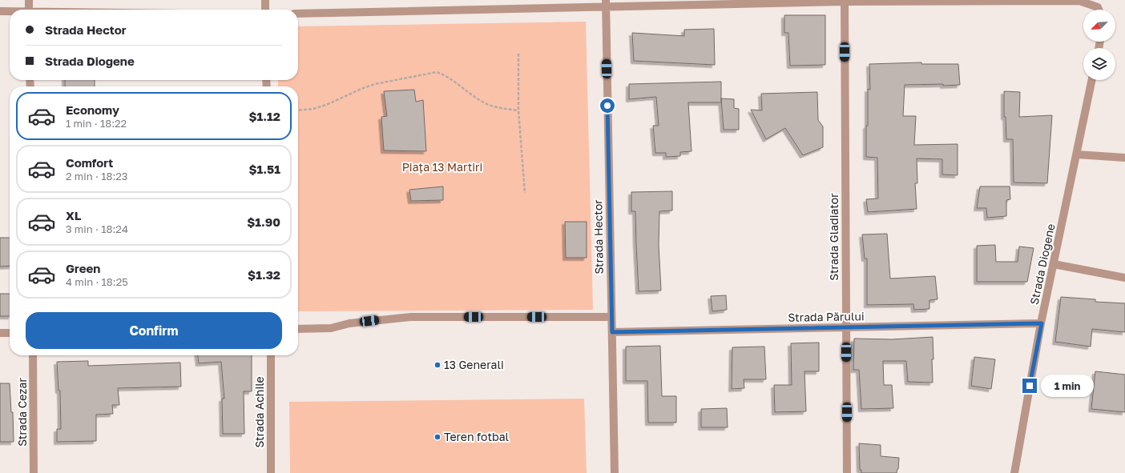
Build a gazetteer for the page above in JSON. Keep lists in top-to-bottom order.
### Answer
{
  "streets": {
    "street": [
      "Strada Hector",
      "Strada Gladiator",
      "Strada Diogene",
      "Strada Părului",
      "Strada Cezar",
      "Strada Achile"
    ]
  },
  "crossings": [
    ["Strada Hector", "Strada Părului"],
    ["Strada Gladiator", "Strada Părului"],
    ["Strada Diogene", "Strada Părului"]
  ],
  "parks": ["Piața 13 Martiri"],
  "places": ["13 Generali", "Teren fotbal"],
  "north": "bottom left",
  "page": {
    "banner": ["Strada Hector", "Strada Diogene"],
    "list": [
      {
        "name": "Economy",
        "note": "1 min · 18:22",
        "value": "$1.12"
      },
      {
        "name": "Comfort",
        "note": "2 min · 18:23",
        "value": "$1.51"
      },
      {
        "name": "XL",
        "note": "3 min · 18:24",
        "value": "$1.90"
      },
      {
        "name": "Green",
        "note": "4 min · 18:25",
        "value": "$1.32"
      }
    ],
    "buttons": "Confirm",
    "bubble": "1 min"
  }
}
